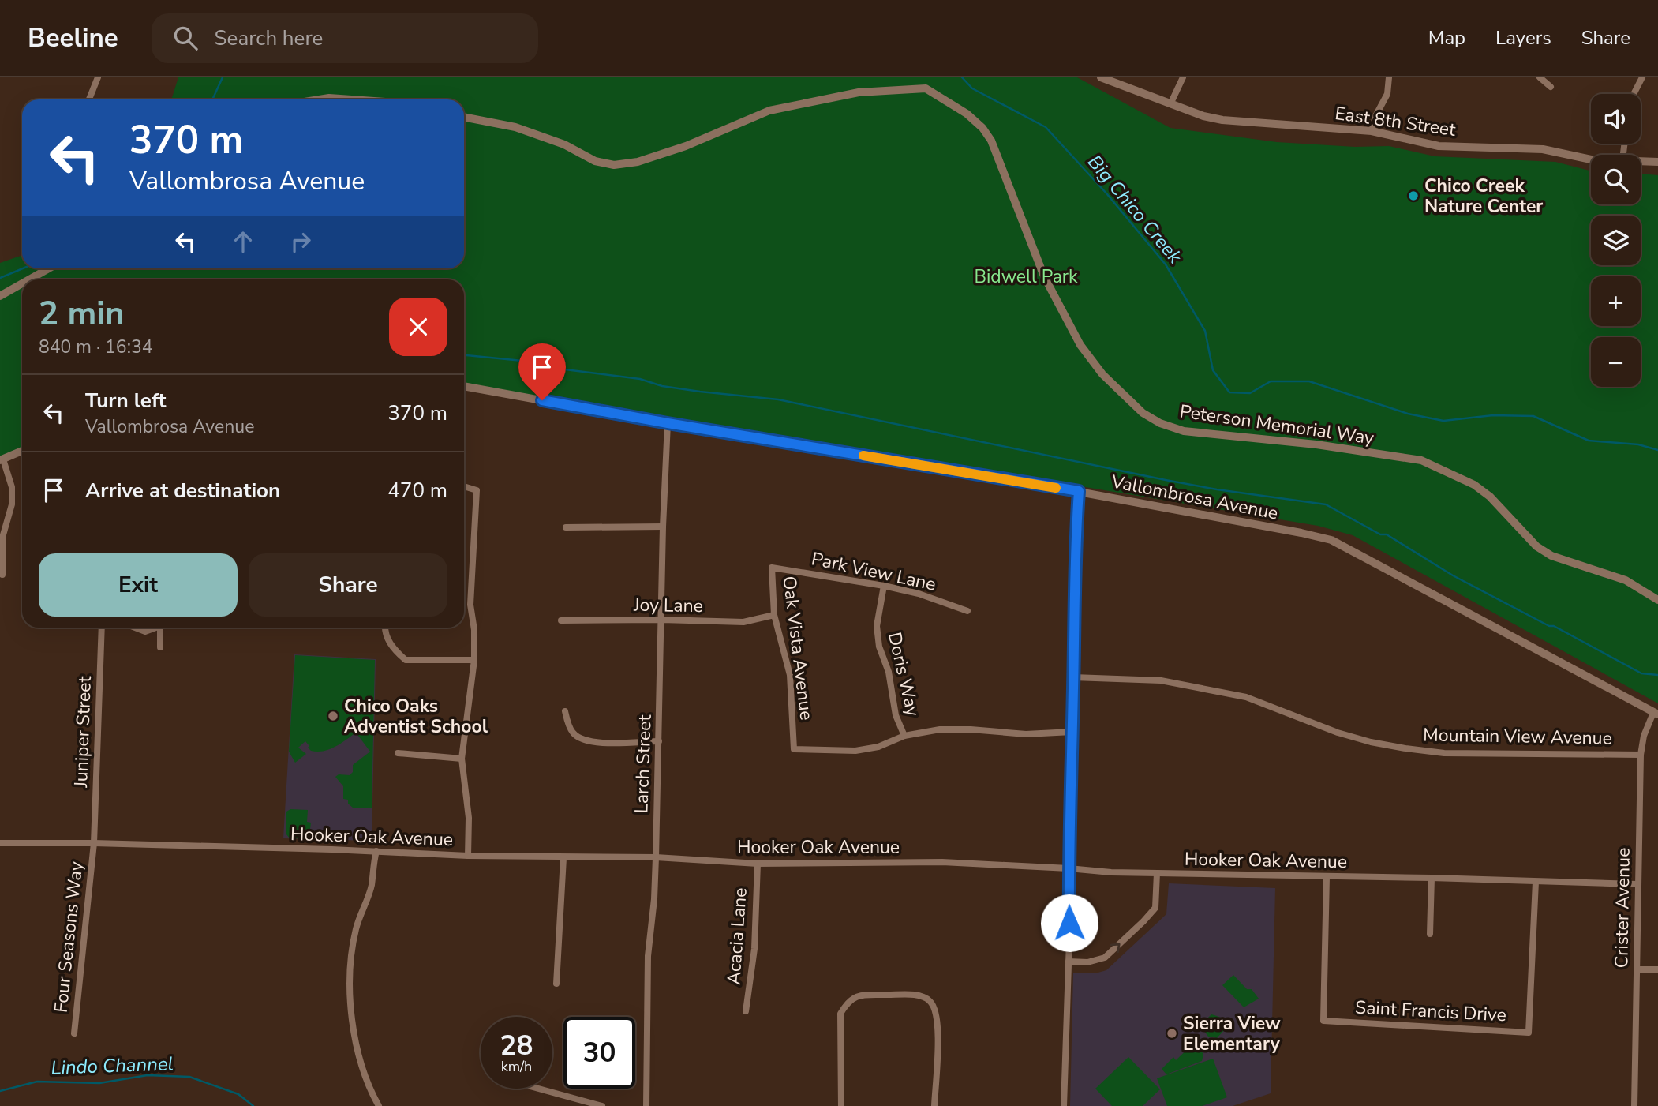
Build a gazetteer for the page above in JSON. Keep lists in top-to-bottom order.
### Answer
{
  "streets": {
    "street": [
      "East 8th Street",
      "Peterson Memorial Way",
      "Vallombrosa Avenue",
      "Park View Lane",
      "Joy Lane",
      "Oak Vista Avenue",
      "Doris Way",
      "Juniper Street",
      "Mountain View Avenue",
      "Larch Street",
      "Hooker Oak Avenue",
      "Crister Avenue",
      "Acacia Lane",
      "Four Seasons Way",
      "Saint Francis Drive"
    ]
  },
  "crossings": [
    ["Vallombrosa Avenue", "Larch Street"],
    ["Vallombrosa Avenue", "Crister Avenue"],
    ["Park View Lane", "Oak Vista Avenue"],
    ["Park View Lane", "Doris Way"],
    ["Joy Lane", "Oak Vista Avenue"],
    ["Joy Lane", "Larch Street"],
    ["Oak Vista Avenue", "Doris Way"],
    ["Juniper Street", "Hooker Oak Avenue"],
    ["Juniper Street", "Four Seasons Way"],
    ["Mountain View Avenue", "Crister Avenue"],
    ["Larch Street", "Hooker Oak Avenue"],
    ["Hooker Oak Avenue", "Crister Avenue"],
    ["Hooker Oak Avenue", "Acacia Lane"],
    ["Hooker Oak Avenue", "Four Seasons Way"],
    ["Hooker Oak Avenue", "Saint Francis Drive"]
  ],
  "water": ["Big Chico Creek", "Lindo Channel"],
  "parks": ["Bidwell Park"],
  "places": ["Chico Creek Nature Center", "Chico Oaks Adventist School", "Sierra View Elementary"],
  "page": {
    "header": "Beeline",
    "search": "Search here",
    "nav": ["Map", "Layers", "Share"],
    "map_buttons": ["+", "−"],
    "turn": ["370 m", "Vallombrosa Avenue"],
    "heading": ["2 min", "840 m · 16:34"],
    "list": [
      {
        "name": "Turn left",
        "note": "Vallombrosa Avenue",
        "value": "370 m"
      },
      {
        "name": "Arrive at destination",
        "value": "470 m"
      }
    ],
    "buttons": ["Exit", "Share"],
    "speed": "28 km/h",
    "limit": "30"
  }
}
